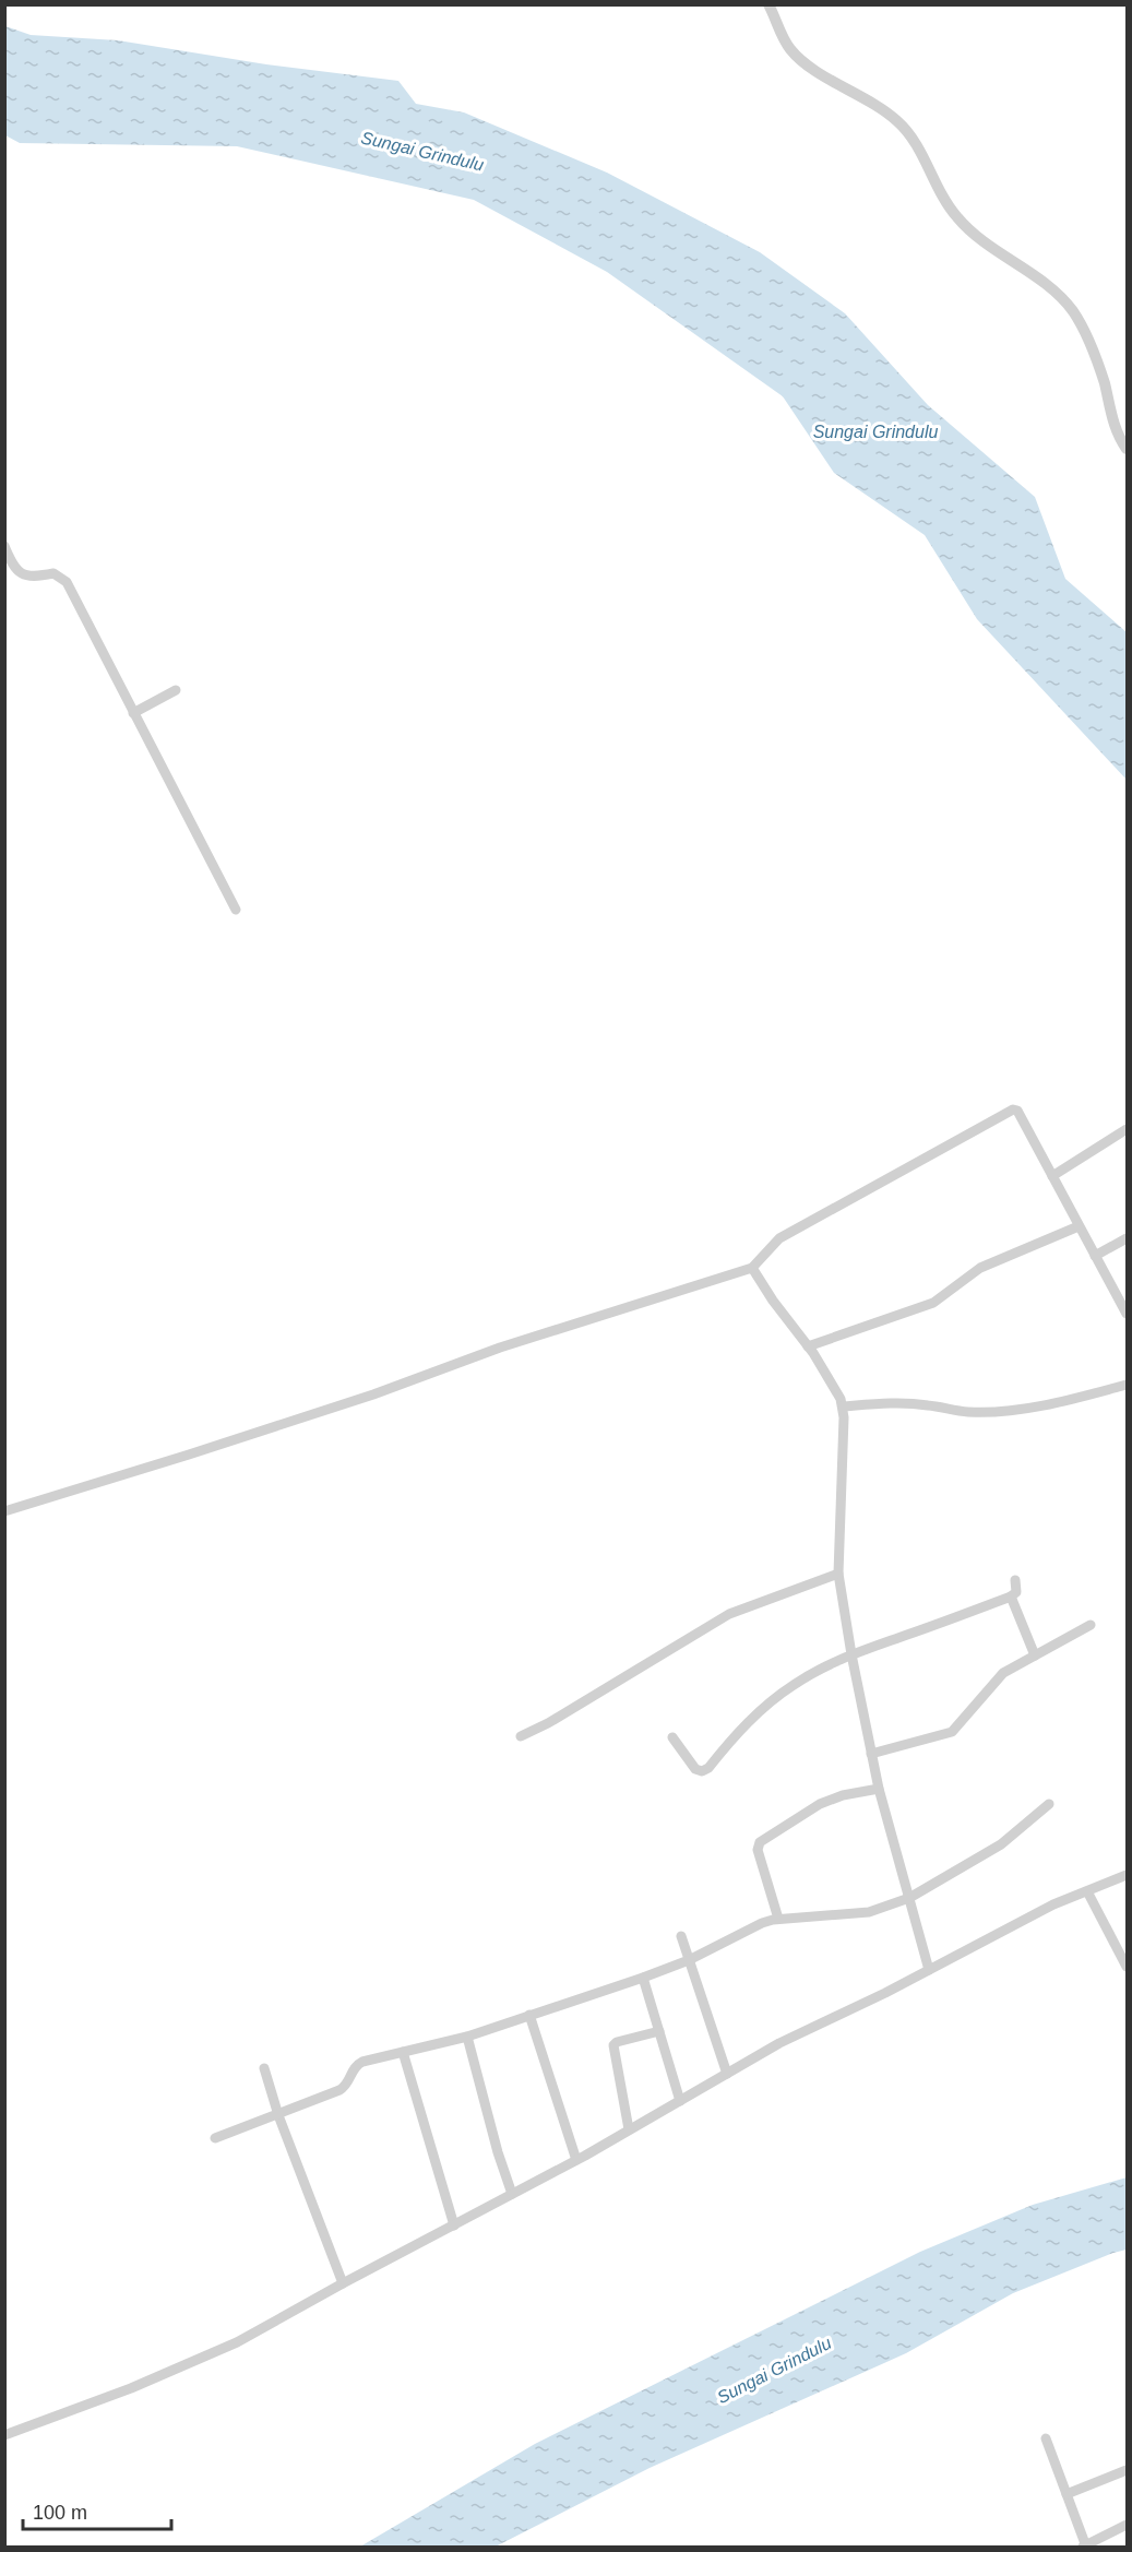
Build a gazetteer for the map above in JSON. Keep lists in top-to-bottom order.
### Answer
{
  "water": ["Sungai Grindulu"],
  "scale_bar": "100 m"
}
